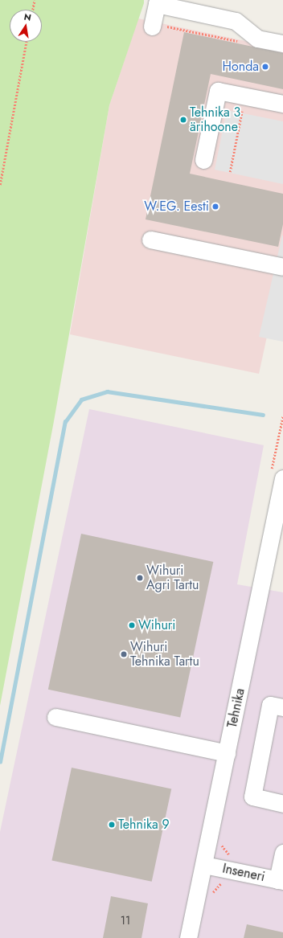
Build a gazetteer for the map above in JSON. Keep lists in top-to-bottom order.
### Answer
{
  "streets": {
    "street": ["Tehnika", "Inseneri"]
  },
  "crossings": [
    ["Tehnika", "Inseneri"]
  ],
  "places": [
    "Honda",
    "Tehnika 3 ärihoone",
    "W.EG. Eesti",
    "Wihuri Agri Tartu",
    "Wihuri",
    "Wihuri Tehnika Tartu",
    "Tehnika 9"
  ],
  "house_numbers": ["11"],
  "north": "top"
}
